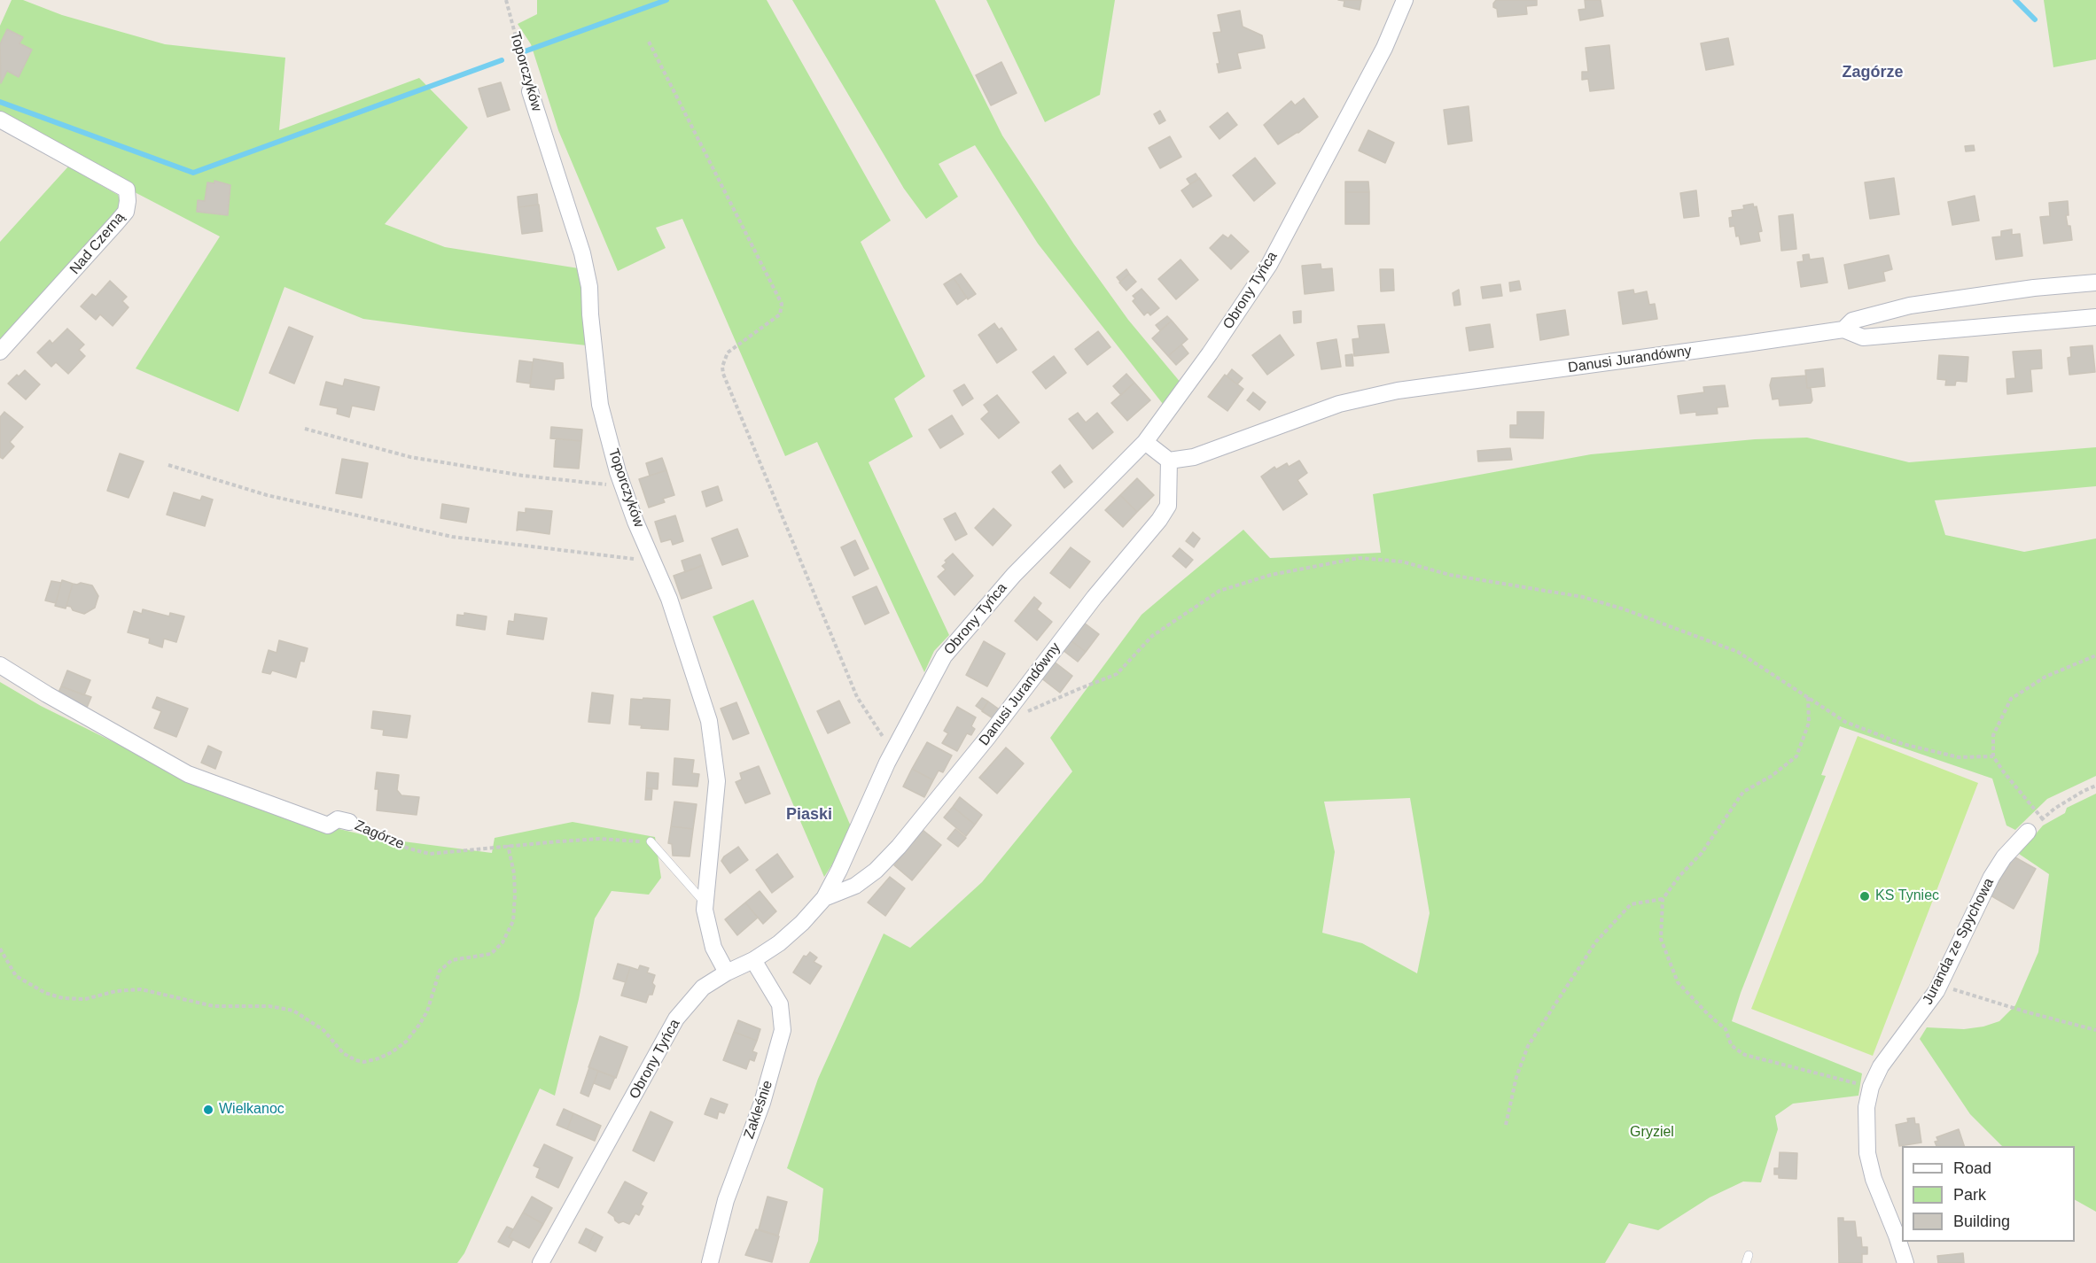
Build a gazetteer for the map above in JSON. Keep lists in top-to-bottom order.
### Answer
{
  "streets": {
    "street": [
      "Toporczyków",
      "Nad Czerną",
      "Obrony Tyńca",
      "Danusi Jurandówny",
      "Zagórze",
      "Juranda ze Spychowa",
      "Zakleśnie"
    ]
  },
  "crossings": [
    ["Toporczyków", "Obrony Tyńca"],
    ["Obrony Tyńca", "Danusi Jurandówny"],
    ["Obrony Tyńca", "Zakleśnie"]
  ],
  "districts": ["Zagórze", "Piaski"],
  "parks": ["Gryziel"],
  "places": ["KS Tyniec", "Wielkanoc"],
  "legend": ["Road", "Park", "Building"]
}
